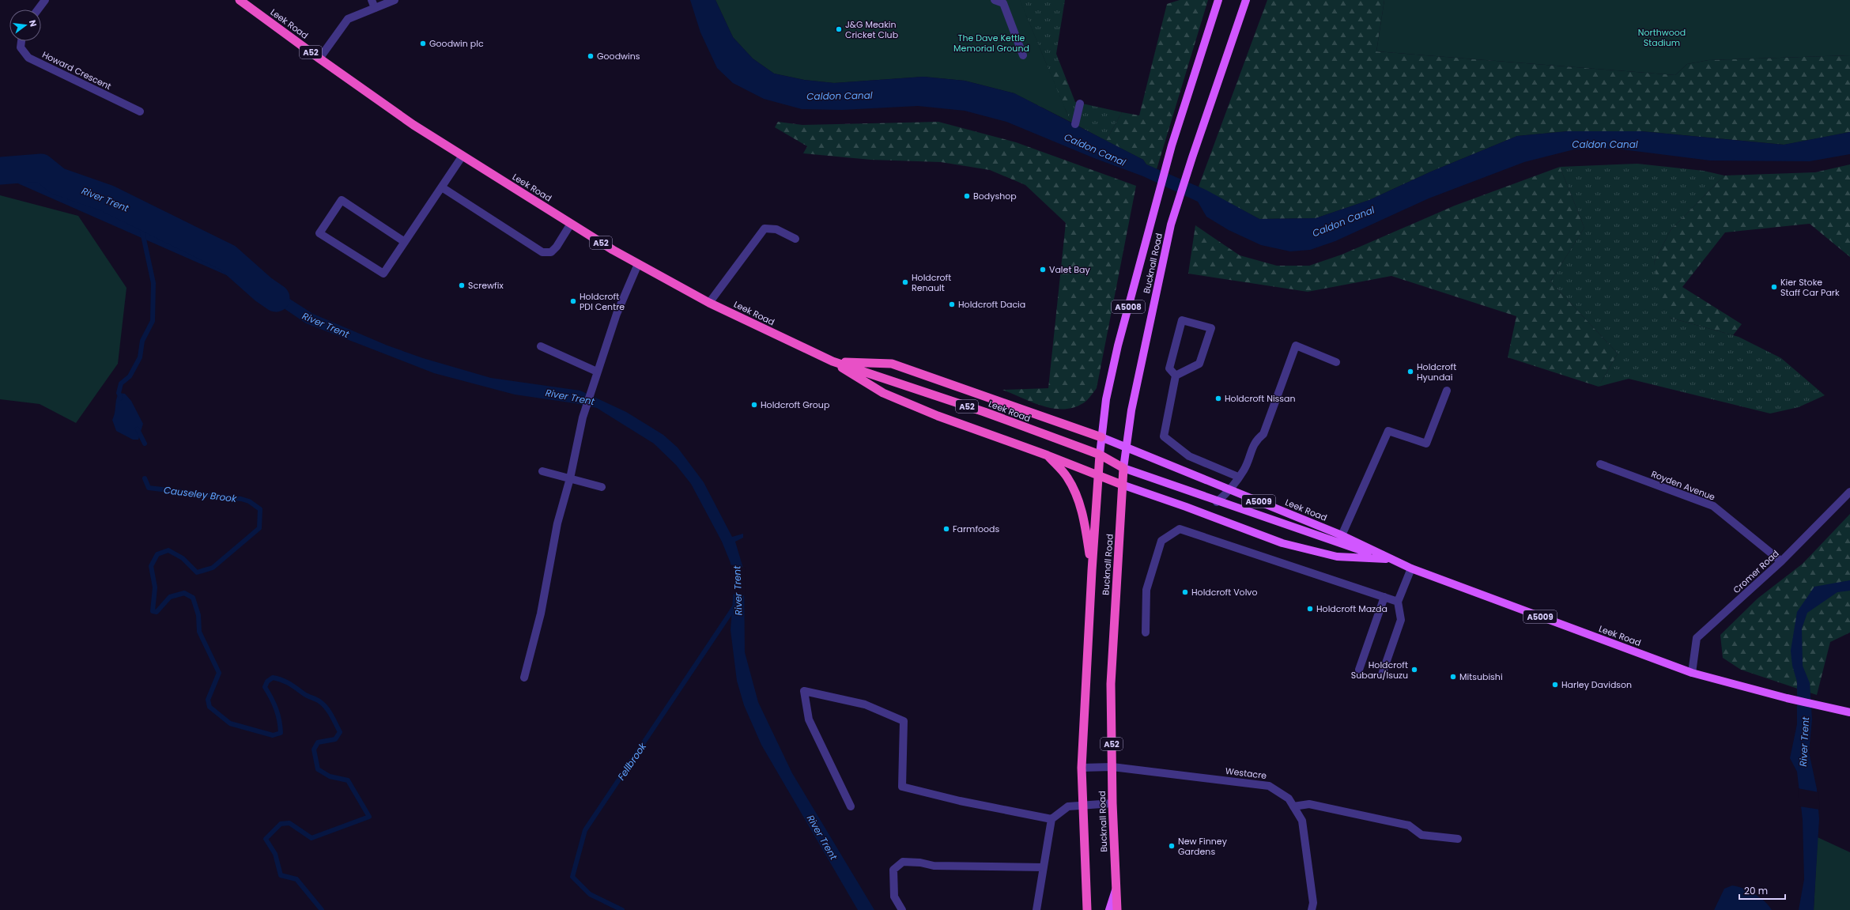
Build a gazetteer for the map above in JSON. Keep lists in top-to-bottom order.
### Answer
{
  "streets": {
    "highway": ["Leek Road", "A52", "Bucknall Road"],
    "main road": ["A5008", "A5009"],
    "street": [
      "Howard Crescent",
      "Royden Avenue",
      "Cromer Road",
      "Westacre"
    ]
  },
  "crossings": [
    ["Leek Road", "A52"],
    ["Leek Road", "Bucknall Road"],
    ["Leek Road", "A5009"],
    ["Leek Road", "Cromer Road"],
    ["A52", "Bucknall Road"],
    ["Bucknall Road", "A5009"],
    ["Bucknall Road", "Westacre"],
    ["Royden Avenue", "Cromer Road"]
  ],
  "water": [
    "Caldon Canal",
    "River Trent",
    "Causeley Brook",
    "Fellbrook"
  ],
  "parks": ["Northwood Stadium", "The Dave Kettle Memorial Ground"],
  "places": [
    "J&G Meakin Cricket Club",
    "Goodwin plc",
    "Goodwins",
    "Bodyshop",
    "Valet Bay",
    "Holdcroft Renault",
    "Screwfix",
    "Kier Stoke Staff Car Park",
    "Holdcroft PDI Centre",
    "Holdcroft Dacia",
    "Holdcroft Hyundai",
    "Holdcroft Nissan",
    "Holdcroft Group",
    "Farmfoods",
    "Holdcroft Volvo",
    "Holdcroft Mazda",
    "Holdcroft Subaru/Isuzu",
    "Mitsubishi",
    "Harley Davidson",
    "New Finney Gardens"
  ],
  "scale_bar": "20 m",
  "north": "right"
}
